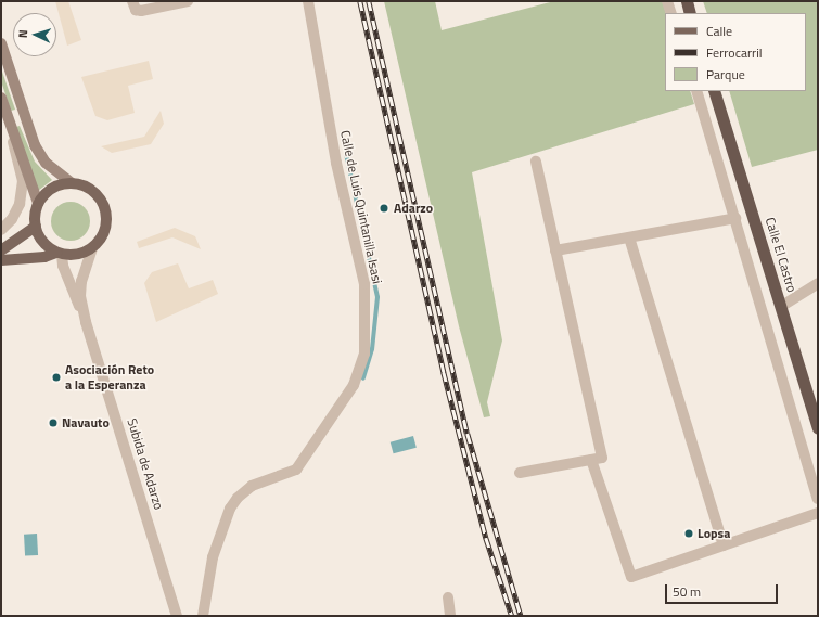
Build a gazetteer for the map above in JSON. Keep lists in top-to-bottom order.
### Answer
{
  "streets": {
    "highway": ["Calle El Castro"],
    "street": ["Calle de Luis Quintanilla Isasi", "Subida de Adarzo"]
  },
  "places": [
    "Adarzo",
    "Asociación Reto a la Esperanza",
    "Navauto",
    "Lopsa"
  ],
  "legend": ["Calle", "Ferrocarril", "Parque"],
  "scale_bar": "50 m",
  "north": "left"
}
